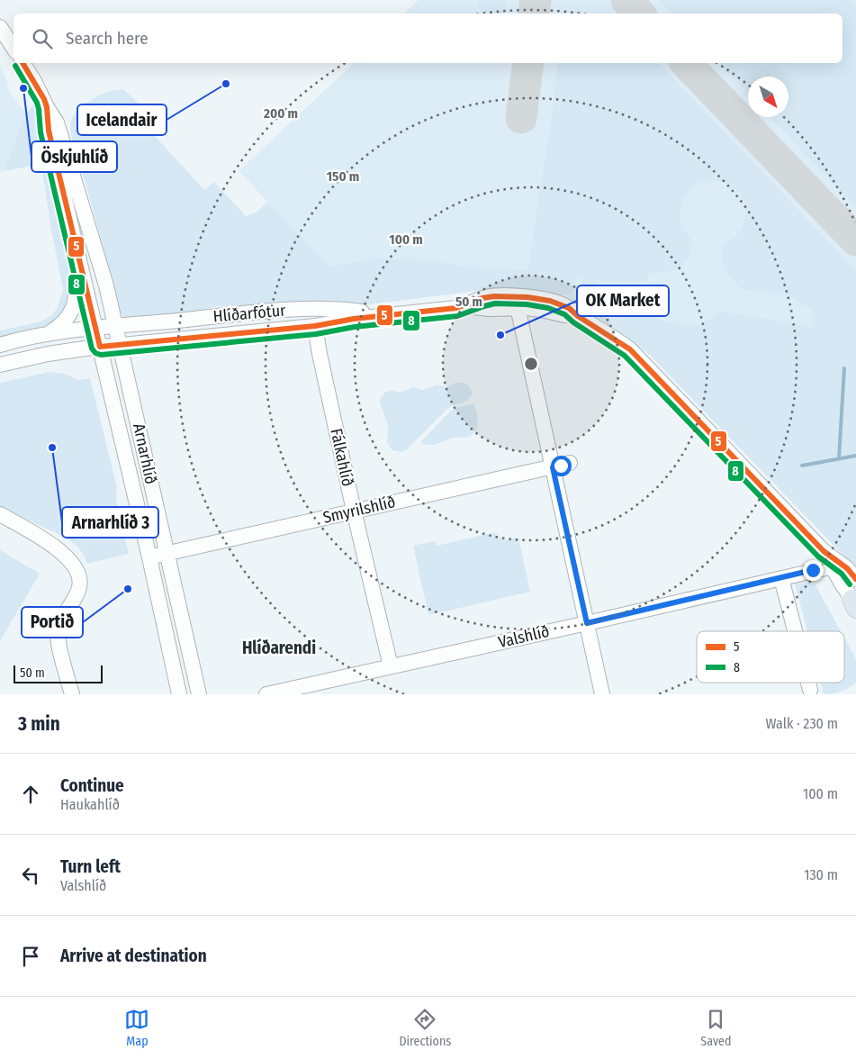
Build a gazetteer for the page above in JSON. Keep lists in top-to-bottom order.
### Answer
{
  "streets": {
    "street": [
      "Hlíðarfótur",
      "Arnarhlíð",
      "Fálkahlíð",
      "Smyrilshlíð",
      "Valshlíð"
    ]
  },
  "crossings": [
    ["Hlíðarfótur", "Arnarhlíð"],
    ["Hlíðarfótur", "Fálkahlíð"],
    ["Hlíðarfótur", "Valshlíð"],
    ["Arnarhlíð", "Smyrilshlíð"],
    ["Fálkahlíð", "Smyrilshlíð"],
    ["Fálkahlíð", "Valshlíð"]
  ],
  "districts": ["Hlíðarendi"],
  "places": [
    "Icelandair",
    "Öskjuhlíð",
    "OK Market",
    "Arnarhlíð 3",
    "Portið"
  ],
  "lines": ["transit line 5", "transit line 8"],
  "legend": ["5", "8"],
  "scale_bar": "50 m",
  "north": "bottom right",
  "page": {
    "search": "Search here",
    "scale": "50 m",
    "heading": ["3 min", "Walk · 230 m"],
    "list": [
      ["Continue", "Haukahlíð", "100 m"],
      ["Turn left", "Valshlíð", "130 m"],
      "Arrive at destination"
    ],
    "nav": ["Map", "Directions", "Saved"]
  },
  "rings": [
    "200 m",
    "150 m",
    "100 m",
    "50 m"
  ]
}
